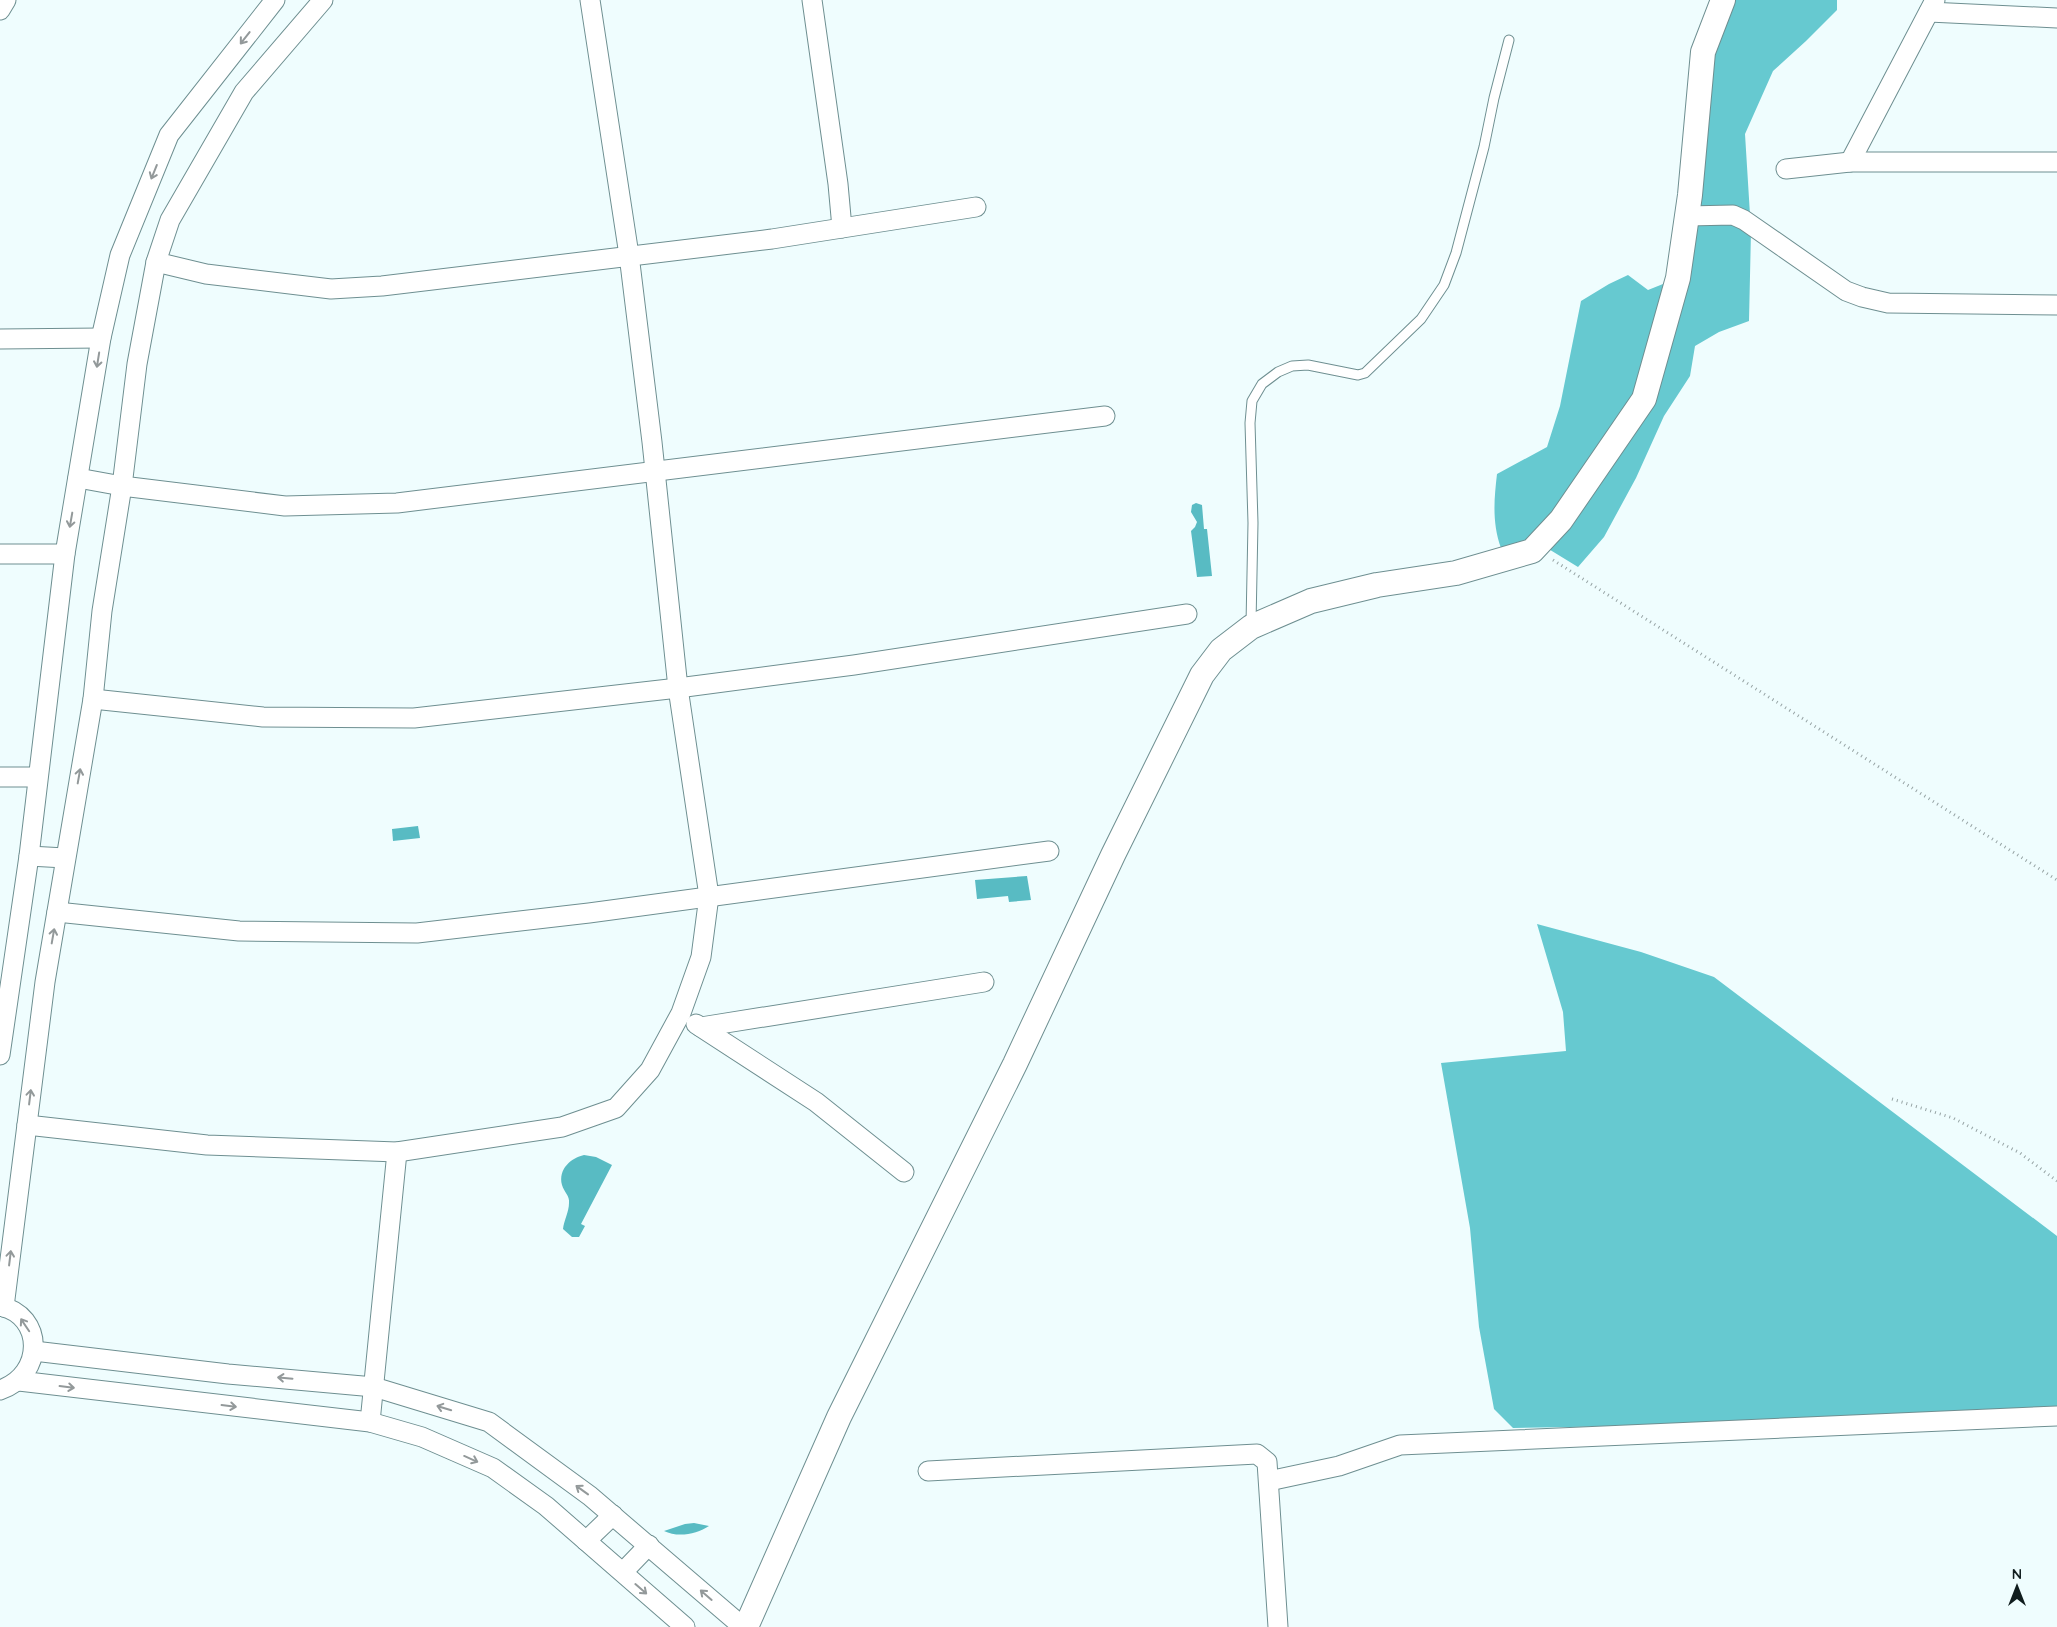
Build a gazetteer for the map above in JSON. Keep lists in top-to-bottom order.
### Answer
{
  "north": "top"
}
